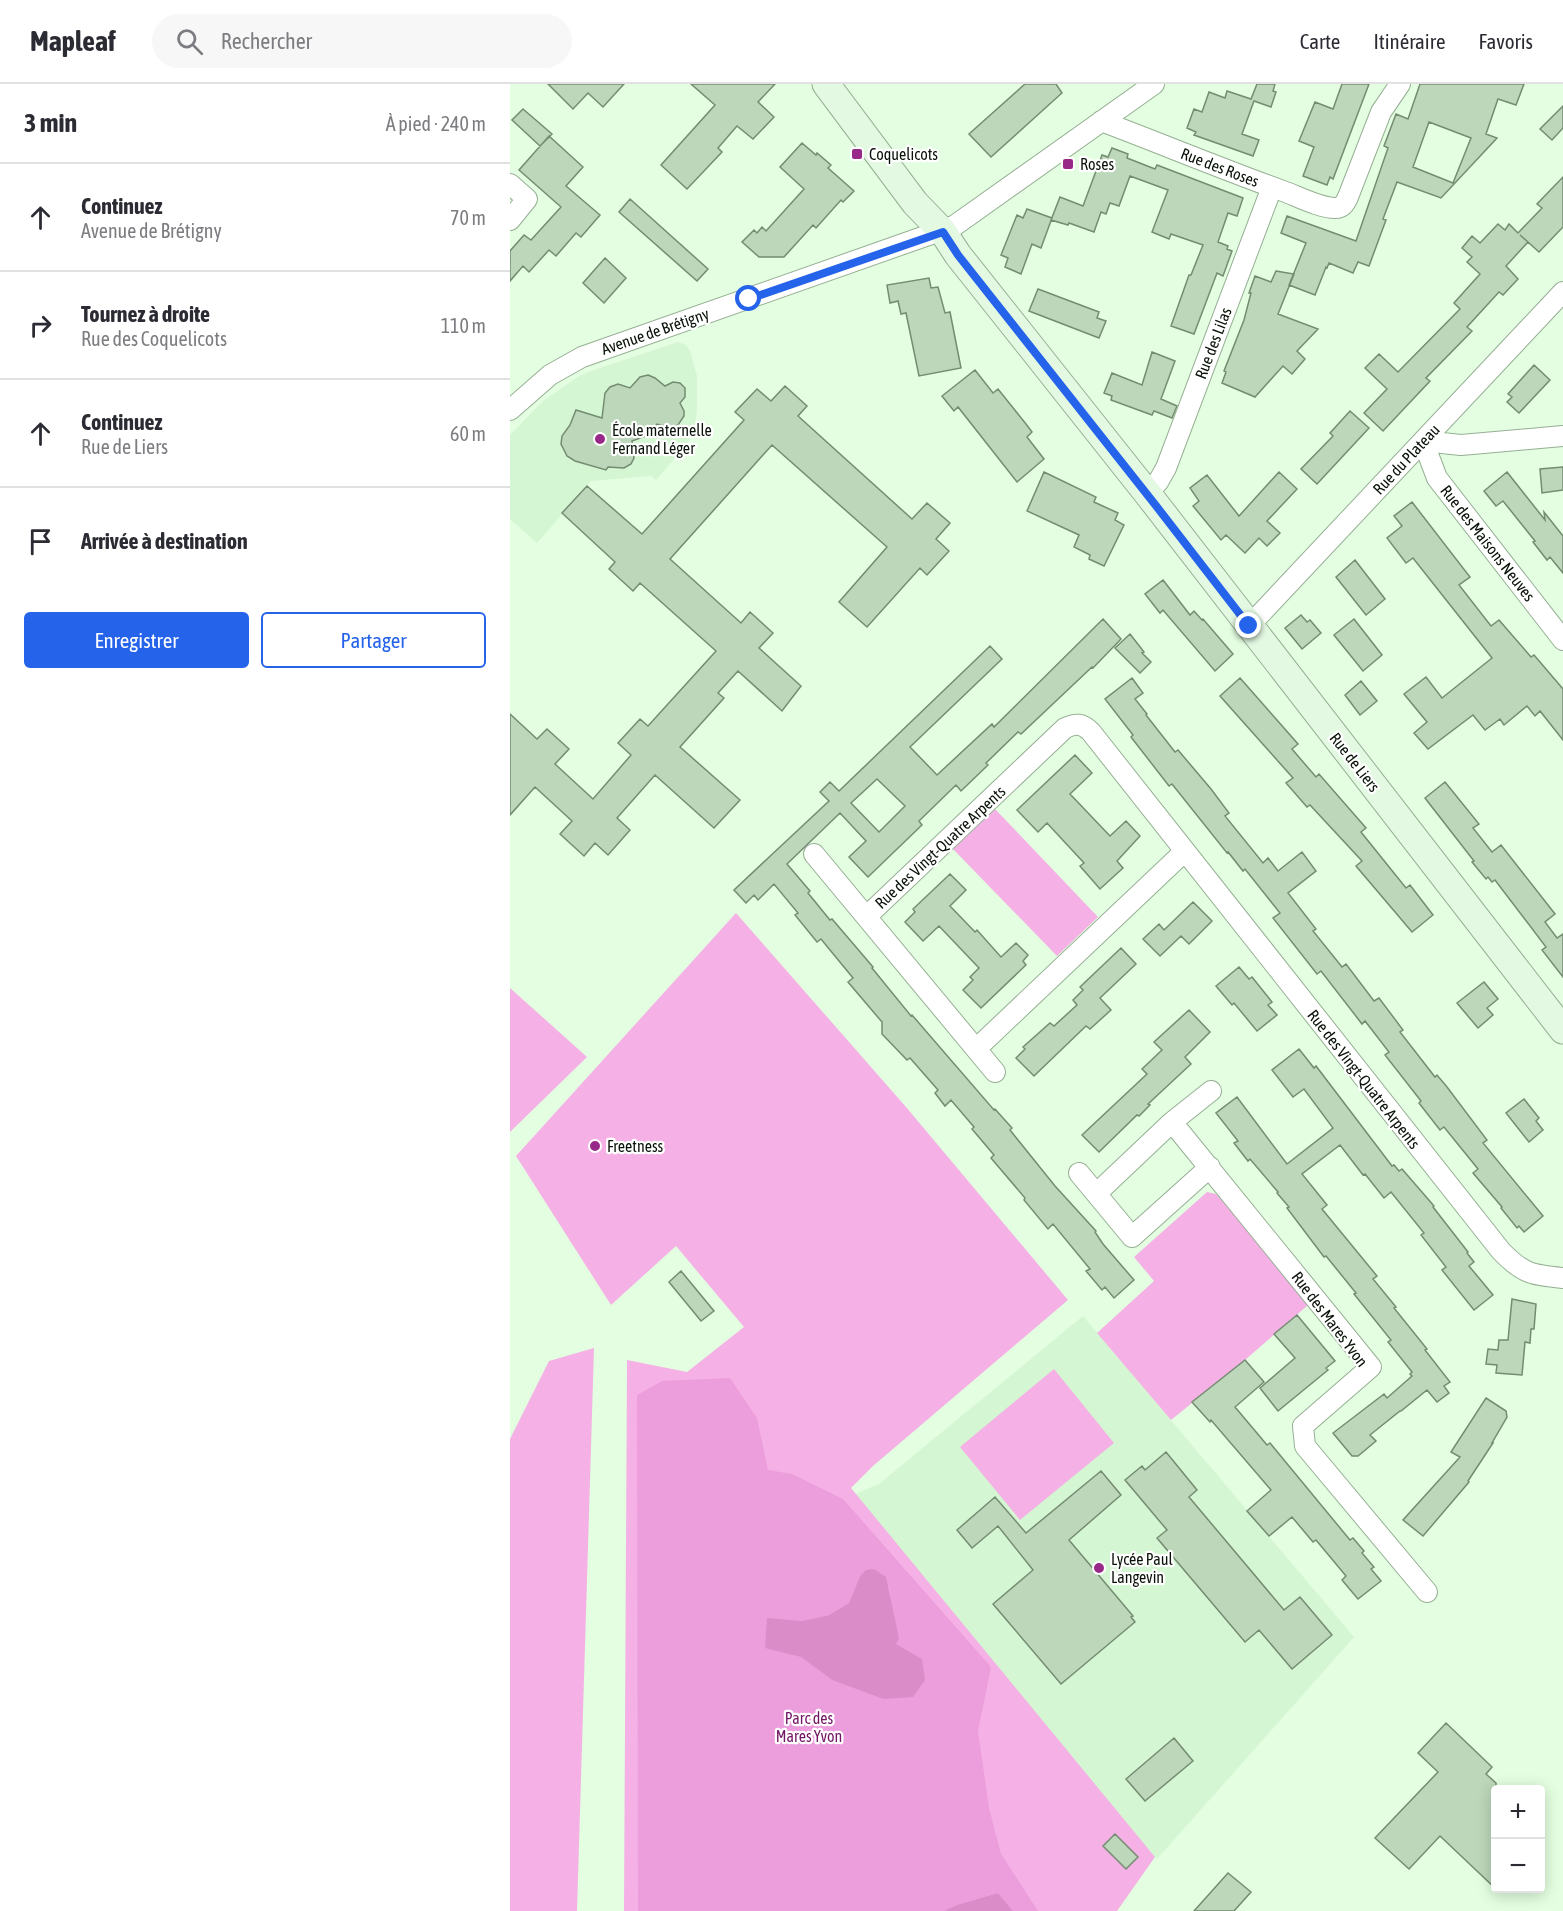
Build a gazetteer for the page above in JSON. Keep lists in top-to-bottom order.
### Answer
{
  "streets": {
    "street": [
      "Rue des Roses",
      "Avenue de Brétigny",
      "Rue des Lilas",
      "Rue du Plateau",
      "Rue des Maisons Neuves",
      "Rue de Liers",
      "Rue des Vingt-Quatre Arpents",
      "Rue des Mares Yvon"
    ]
  },
  "crossings": [
    ["Rue des Roses", "Avenue de Brétigny"],
    ["Rue des Roses", "Rue des Lilas"],
    ["Avenue de Brétigny", "Rue de Liers"],
    ["Rue des Lilas", "Rue de Liers"],
    ["Rue du Plateau", "Rue des Maisons Neuves"],
    ["Rue du Plateau", "Rue de Liers"]
  ],
  "parks": ["Parc des Mares Yvon"],
  "places": {
    "transit": ["Coquelicots", "Roses"],
    "other": ["École maternelle Fernand Léger", "Freetness", "Lycée Paul Langevin"]
  },
  "page": {
    "header": "Mapleaf",
    "search": "Rechercher",
    "nav": ["Carte", "Itinéraire", "Favoris"],
    "heading": ["3 min", "À pied · 240 m"],
    "list": [
      ["Continuez", "Avenue de Brétigny", "70 m"],
      ["Tournez à droite", "Rue des Coquelicots", "110 m"],
      ["Continuez", "Rue de Liers", "60 m"],
      "Arrivée à destination"
    ],
    "buttons": ["Enregistrer", "Partager"],
    "map_buttons": ["+", "−"]
  }
}
